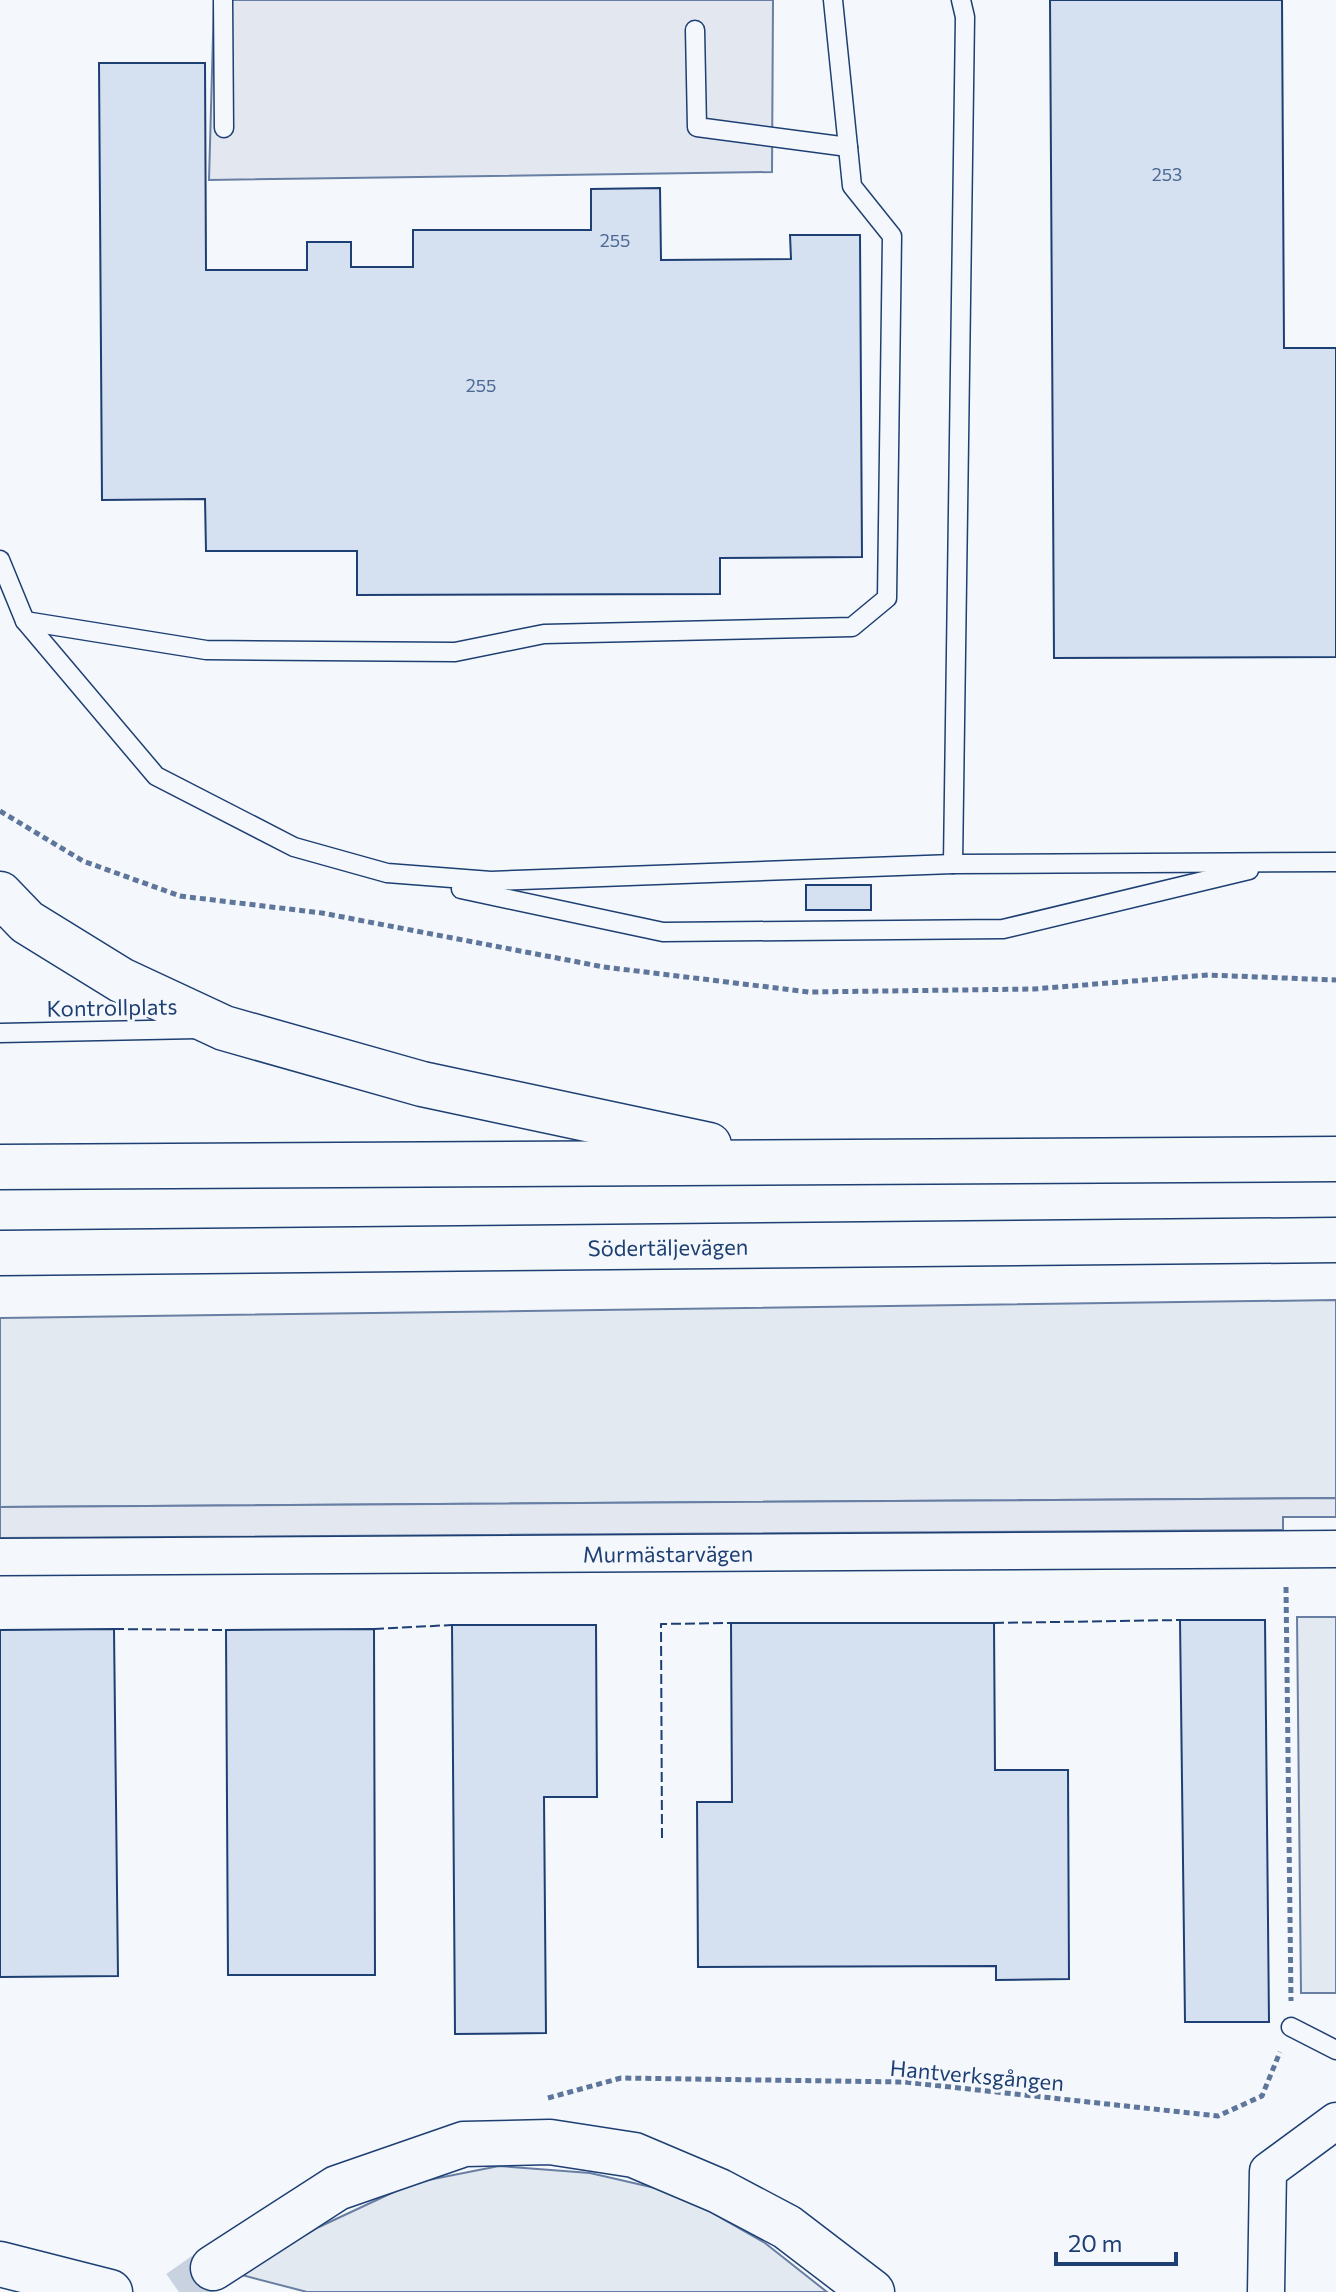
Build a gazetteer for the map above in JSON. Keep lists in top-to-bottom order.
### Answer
{
  "streets": {
    "main road": ["Södertäljevägen"],
    "street": ["Murmästarvägen"],
    "lane": ["Kontrollplats"],
    "path": ["Hantverksgången"]
  },
  "crossings": [
    ["Murmästarvägen", "Hantverksgången"]
  ],
  "house_numbers": ["253", "255", "255"],
  "scale_bar": "20 m"
}
